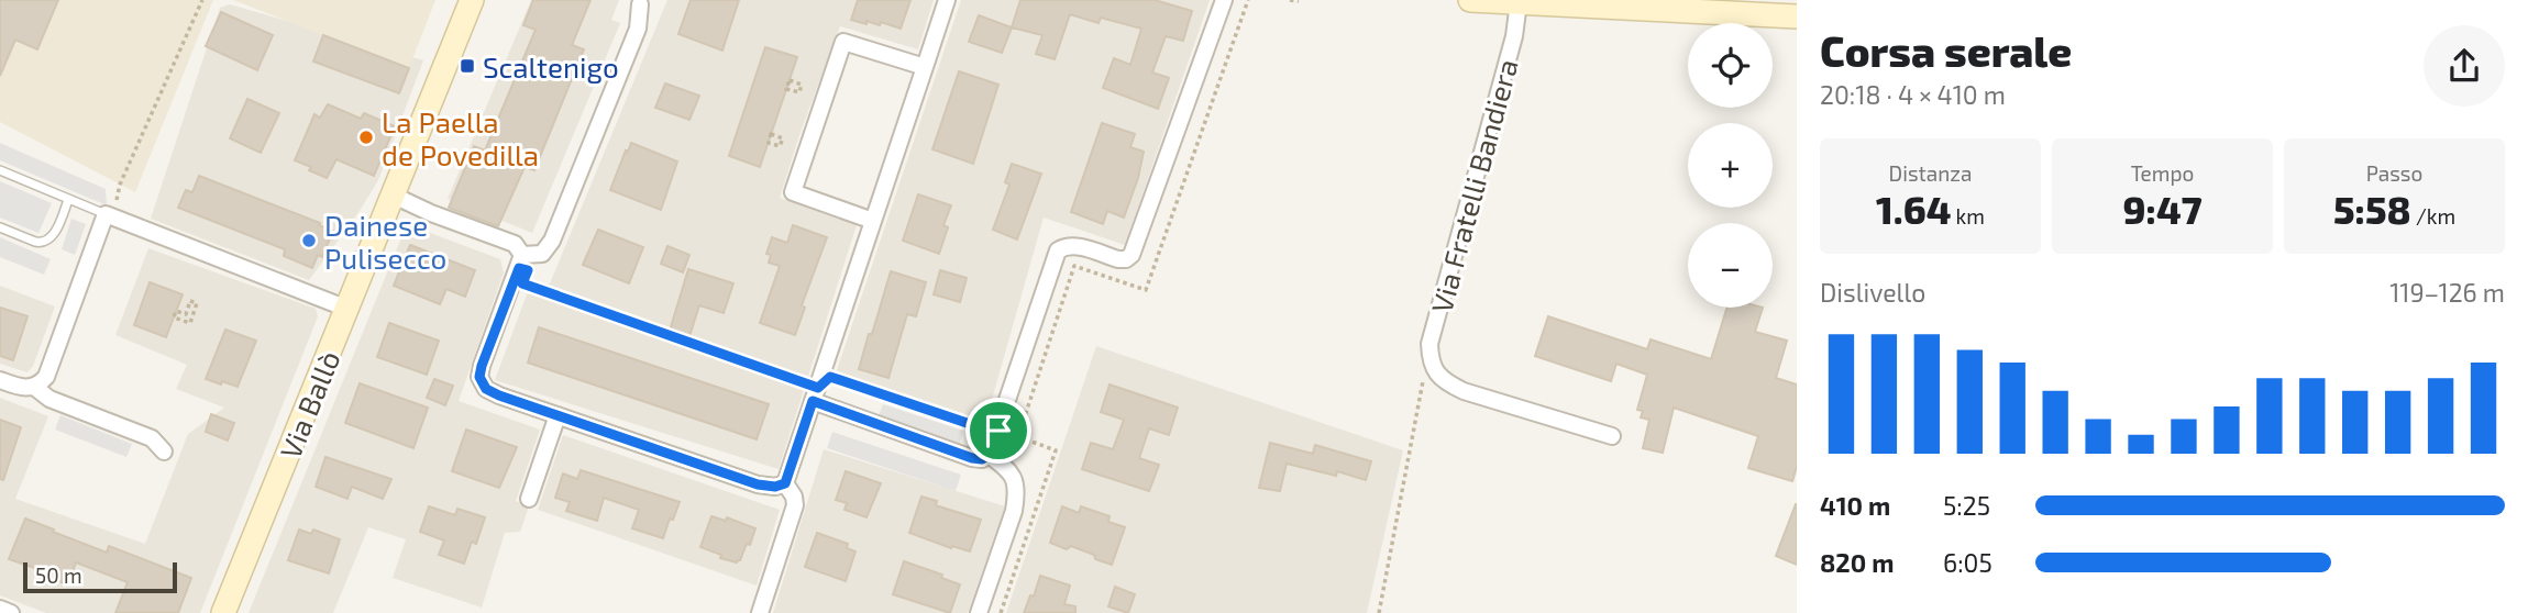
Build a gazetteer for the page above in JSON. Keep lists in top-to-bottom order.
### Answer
{
  "streets": {
    "main road": ["Via Ballò"],
    "street": ["Via Fratelli Bandiera"]
  },
  "places": {
    "transit": ["Scaltenigo"],
    "other": ["La Paella de Povedilla", "Dainese Pulisecco"]
  },
  "scale_bar": "50 m",
  "page": {
    "heading": ["Corsa serale", "20:18 · 4 × 410 m"],
    "map_buttons": ["+", "−"],
    "stats": [
      ["Distanza", "1.64 km"],
      ["Tempo", "9:47"],
      ["Passo", "5:58 /km"]
    ],
    "chart": ["Dislivello", "119–126 m"],
    "list": [
      {
        "name": "410 m",
        "note": "5:25"
      },
      {
        "name": "820 m",
        "note": "6:05"
      }
    ],
    "scale": "50 m"
  }
}
